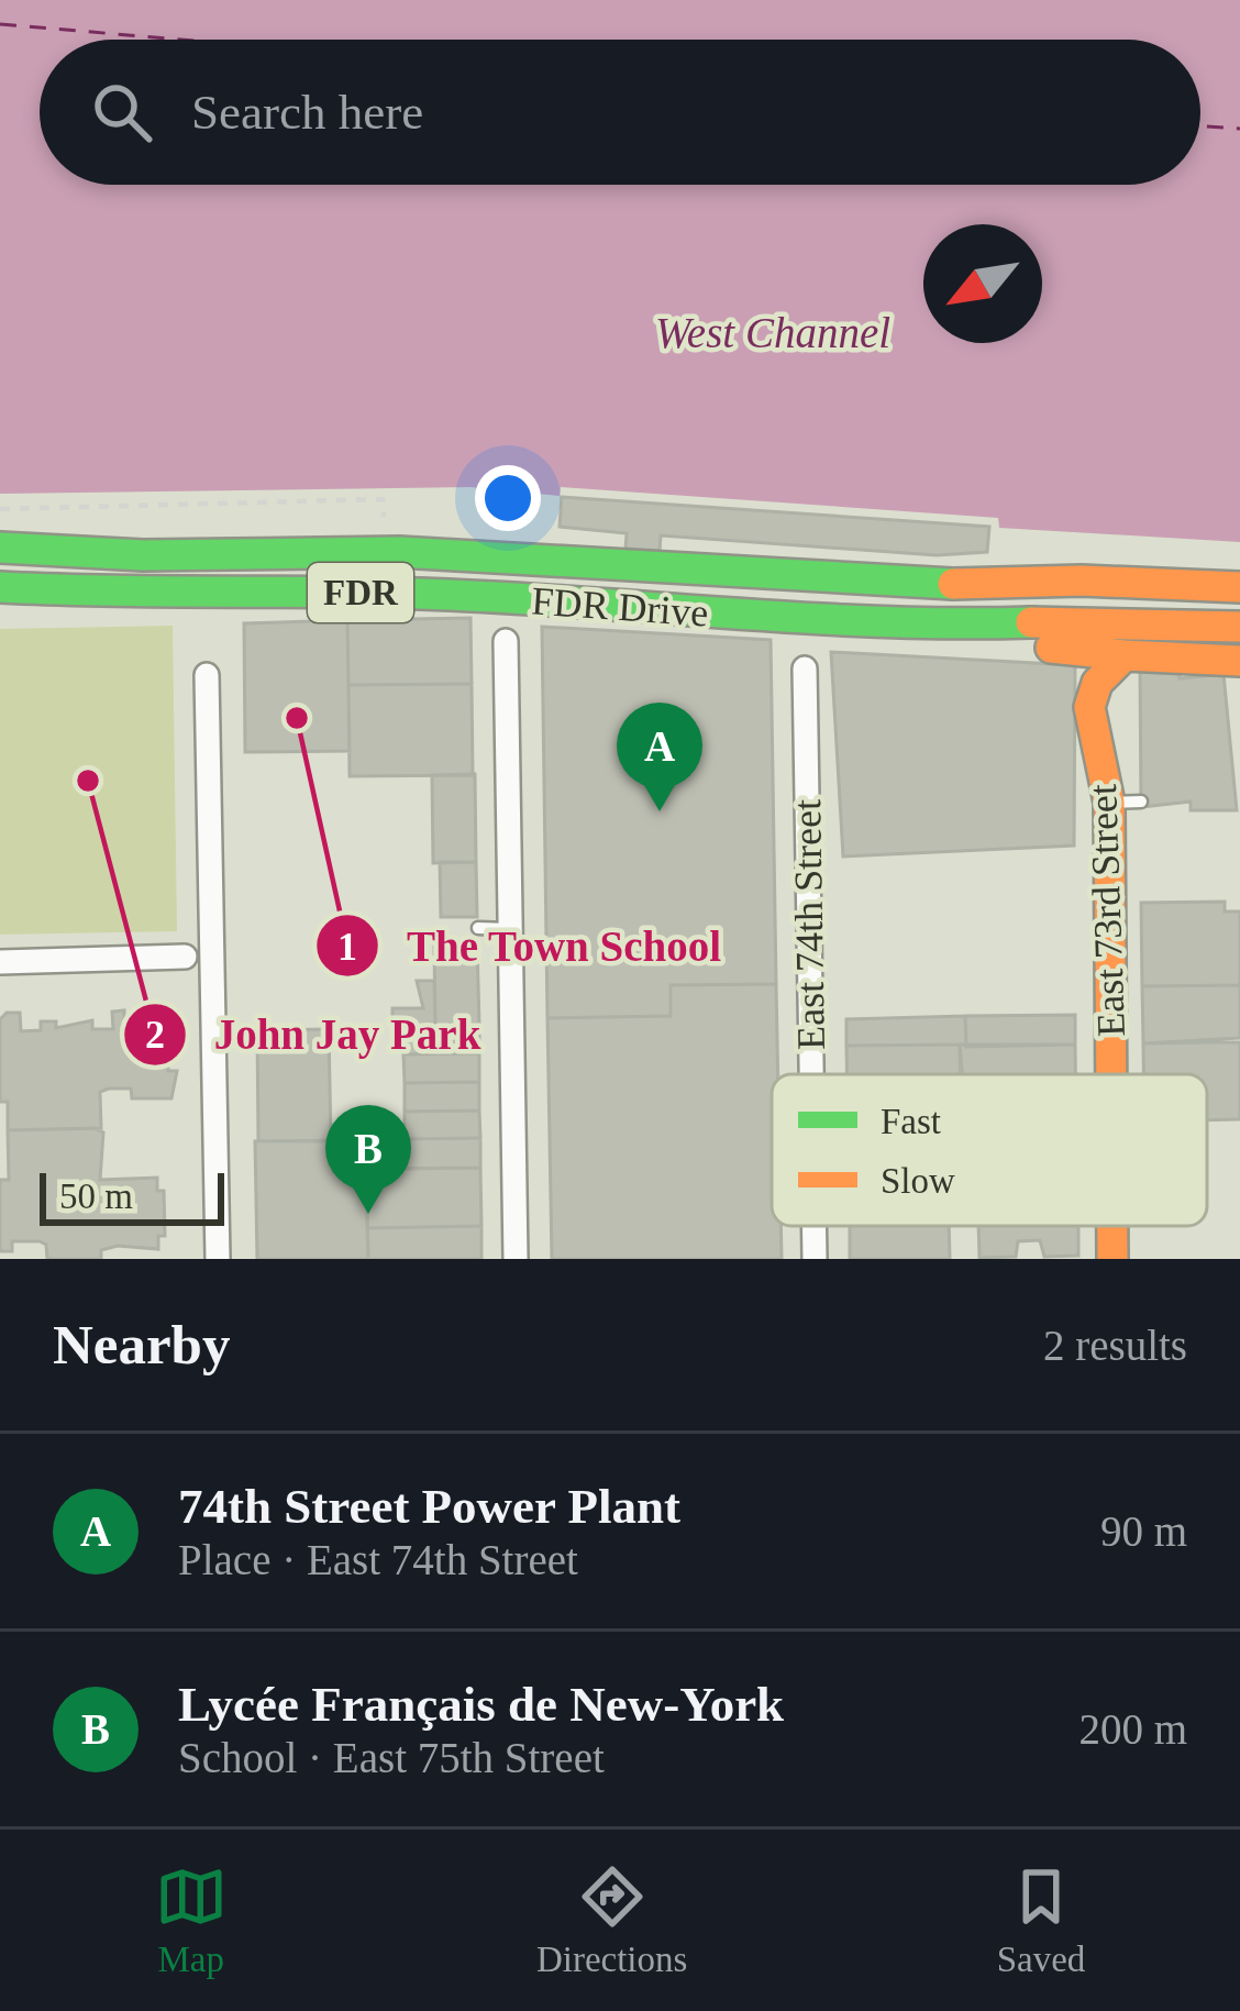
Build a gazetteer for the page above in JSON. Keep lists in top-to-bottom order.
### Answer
{
  "streets": {
    "main road": ["FDR", "FDR Drive", "East 73rd Street"],
    "street": ["East 74th Street"]
  },
  "water": ["West Channel"],
  "places": ["The Town School", "John Jay Park"],
  "legend": ["Fast", "Slow"],
  "scale_bar": "50 m",
  "north": "bottom left",
  "page": {
    "search": "Search here",
    "pins": ["A", "B"],
    "scale": "50 m",
    "heading": ["Nearby", "2 results"],
    "list": [
      {
        "mark": "A",
        "name": "74th Street Power Plant",
        "note": "Place · East 74th Street",
        "value": "90 m"
      },
      {
        "mark": "B",
        "name": "Lycée Français de New-York",
        "note": "School · East 75th Street",
        "value": "200 m"
      }
    ],
    "nav": ["Map", "Directions", "Saved"]
  }
}
